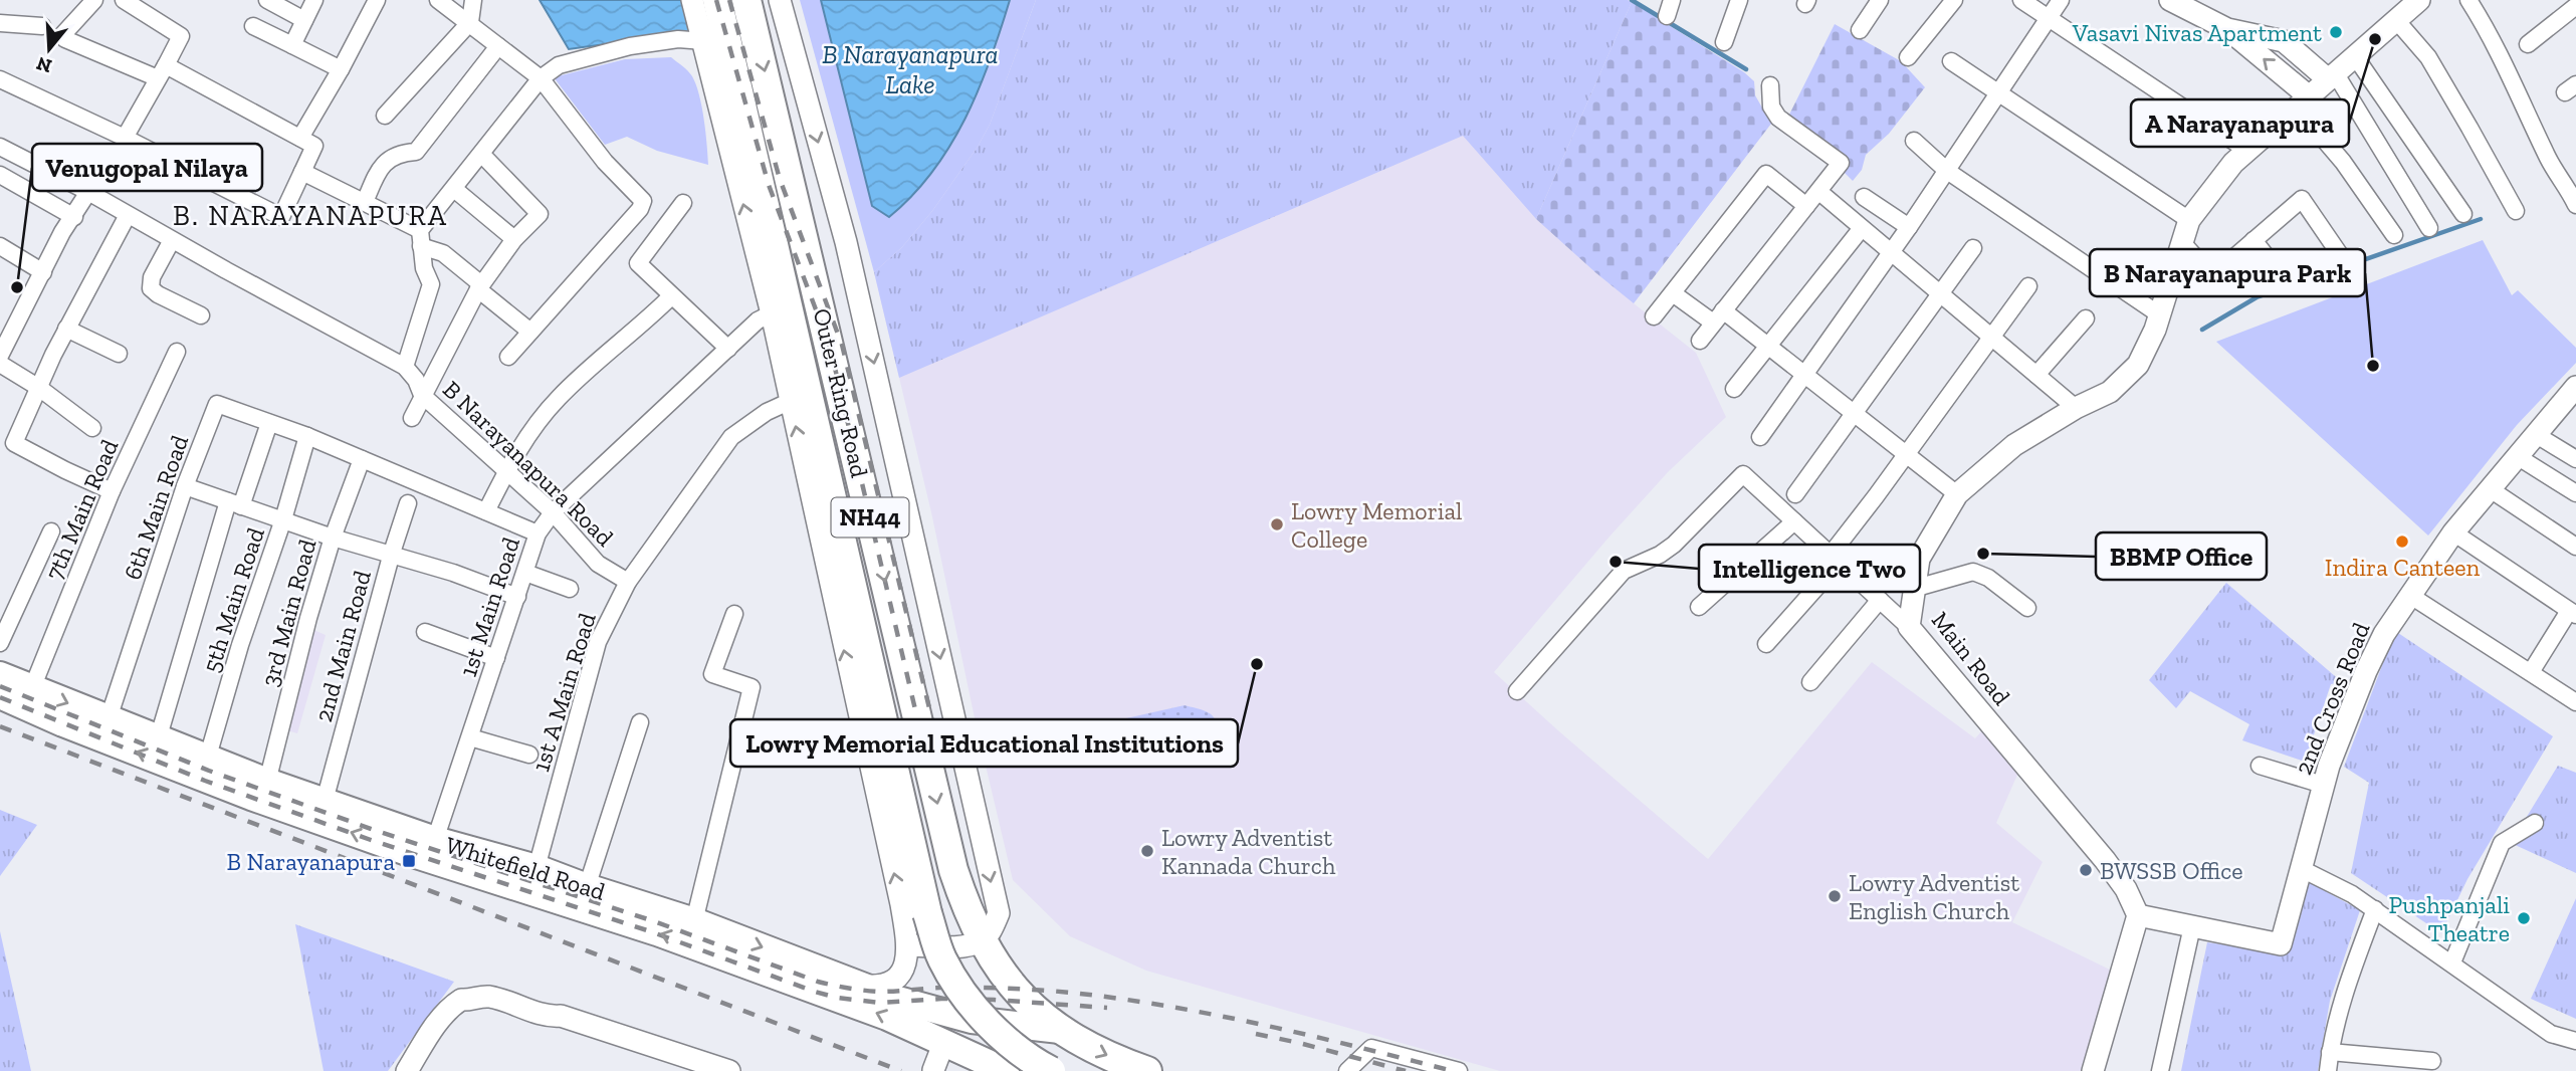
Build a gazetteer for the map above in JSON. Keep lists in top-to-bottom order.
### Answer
{
  "streets": {
    "highway": ["Outer Ring Road", "NH44"],
    "main road": ["Whitefield Road"],
    "street": [
      "B Narayanapura Road",
      "6th Main Road",
      "7th Main Road",
      "5th Main Road",
      "1st Main Road",
      "3rd Main Road",
      "2nd Main Road",
      "Main Road",
      "1st A Main Road",
      "2nd Cross Road"
    ]
  },
  "crossings": [
    ["Outer Ring Road", "Whitefield Road"],
    ["B Narayanapura Road", "1st Main Road"],
    ["B Narayanapura Road", "1st A Main Road"],
    ["6th Main Road", "5th Main Road"],
    ["6th Main Road", "1st Main Road"],
    ["6th Main Road", "3rd Main Road"],
    ["6th Main Road", "Whitefield Road"],
    ["7th Main Road", "Whitefield Road"],
    ["5th Main Road", "Whitefield Road"],
    ["1st Main Road", "Whitefield Road"],
    ["3rd Main Road", "Whitefield Road"],
    ["2nd Main Road", "Whitefield Road"],
    ["Main Road", "2nd Cross Road"],
    ["1st A Main Road", "Whitefield Road"]
  ],
  "districts": ["B. NARAYANAPURA"],
  "water": ["B Narayanapura Lake"],
  "places": {
    "other": [
      "Vasavi Nivas Apartment",
      "A Narayanapura",
      "Venugopal Nilaya",
      "B Narayanapura Park",
      "Lowry Memorial College",
      "Indira Canteen",
      "BBMP Office",
      "Intelligence Two",
      "Lowry Memorial Educational Institutions",
      "Lowry Adventist Kannada Church",
      "BWSSB Office",
      "Lowry Adventist English Church",
      "Pushpanjali Theatre"
    ],
    "transit": ["B Narayanapura"]
  },
  "north": "bottom"
}
